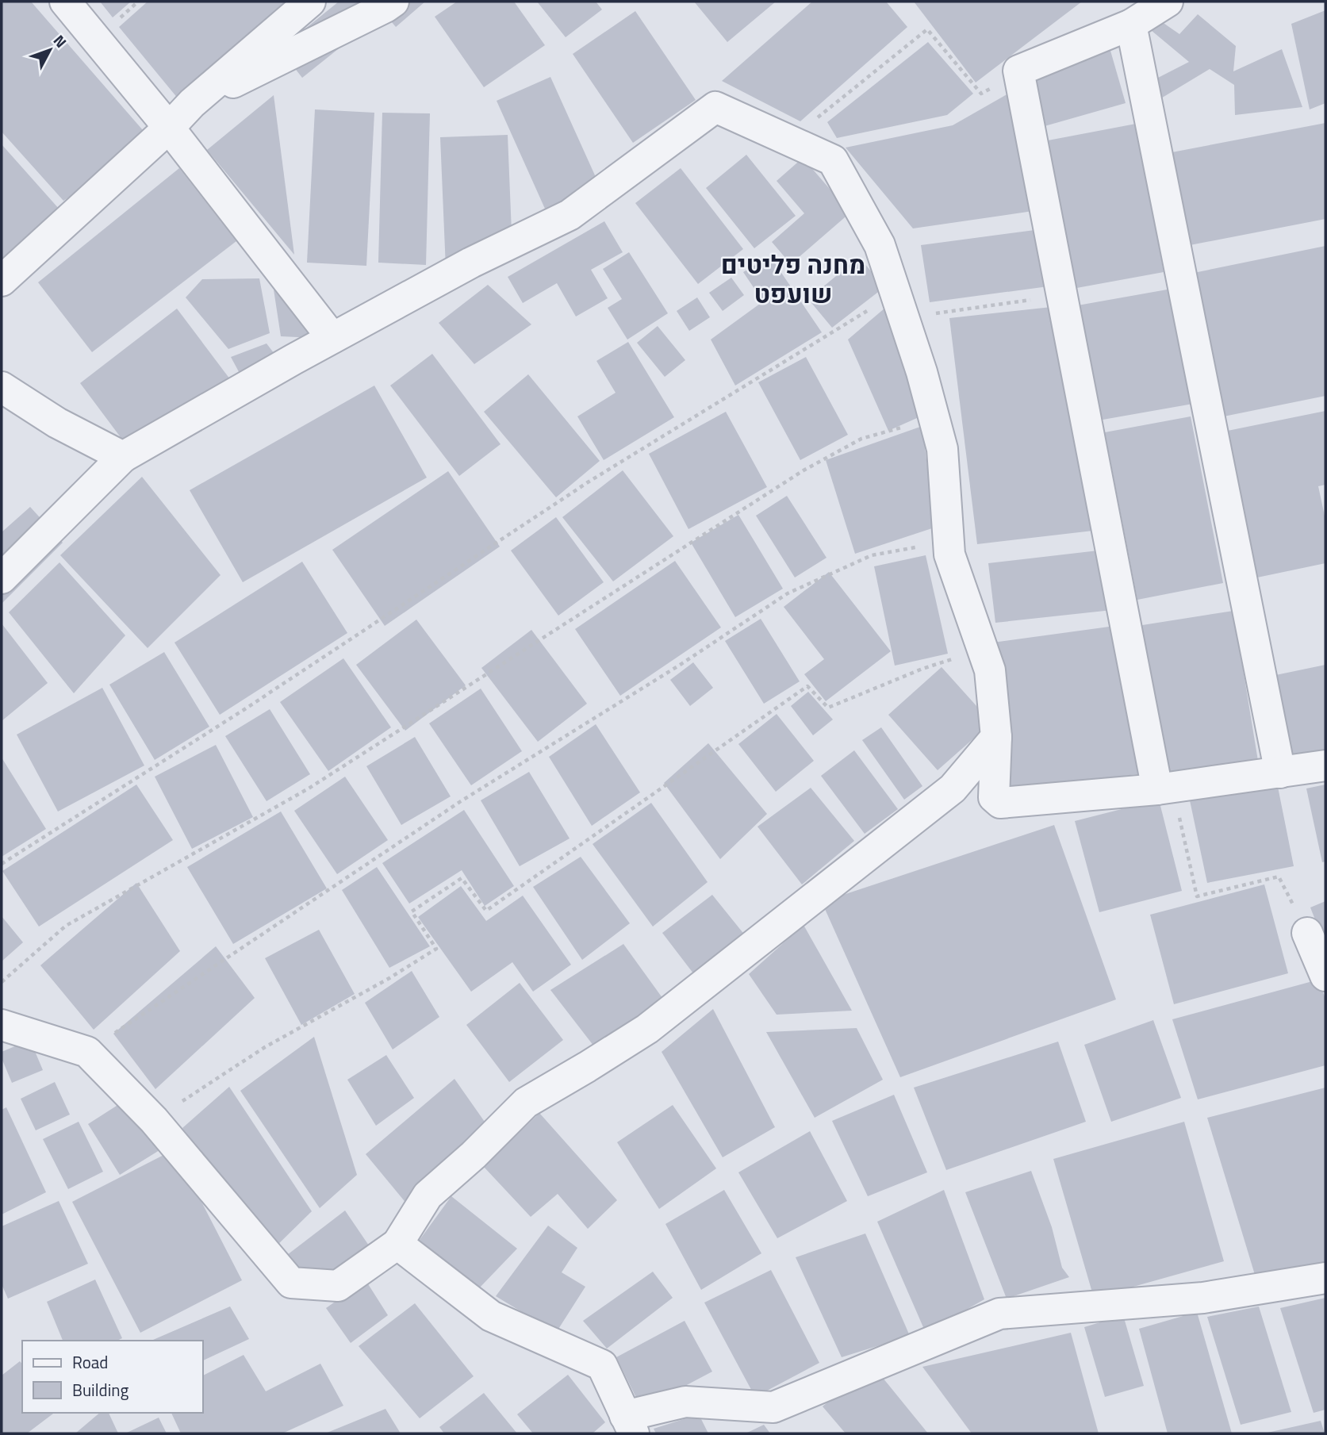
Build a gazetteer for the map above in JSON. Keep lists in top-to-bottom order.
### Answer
{
  "districts": ["מחנה פליטים שועפט"],
  "legend": ["Road", "Building"],
  "north": "top right"
}
